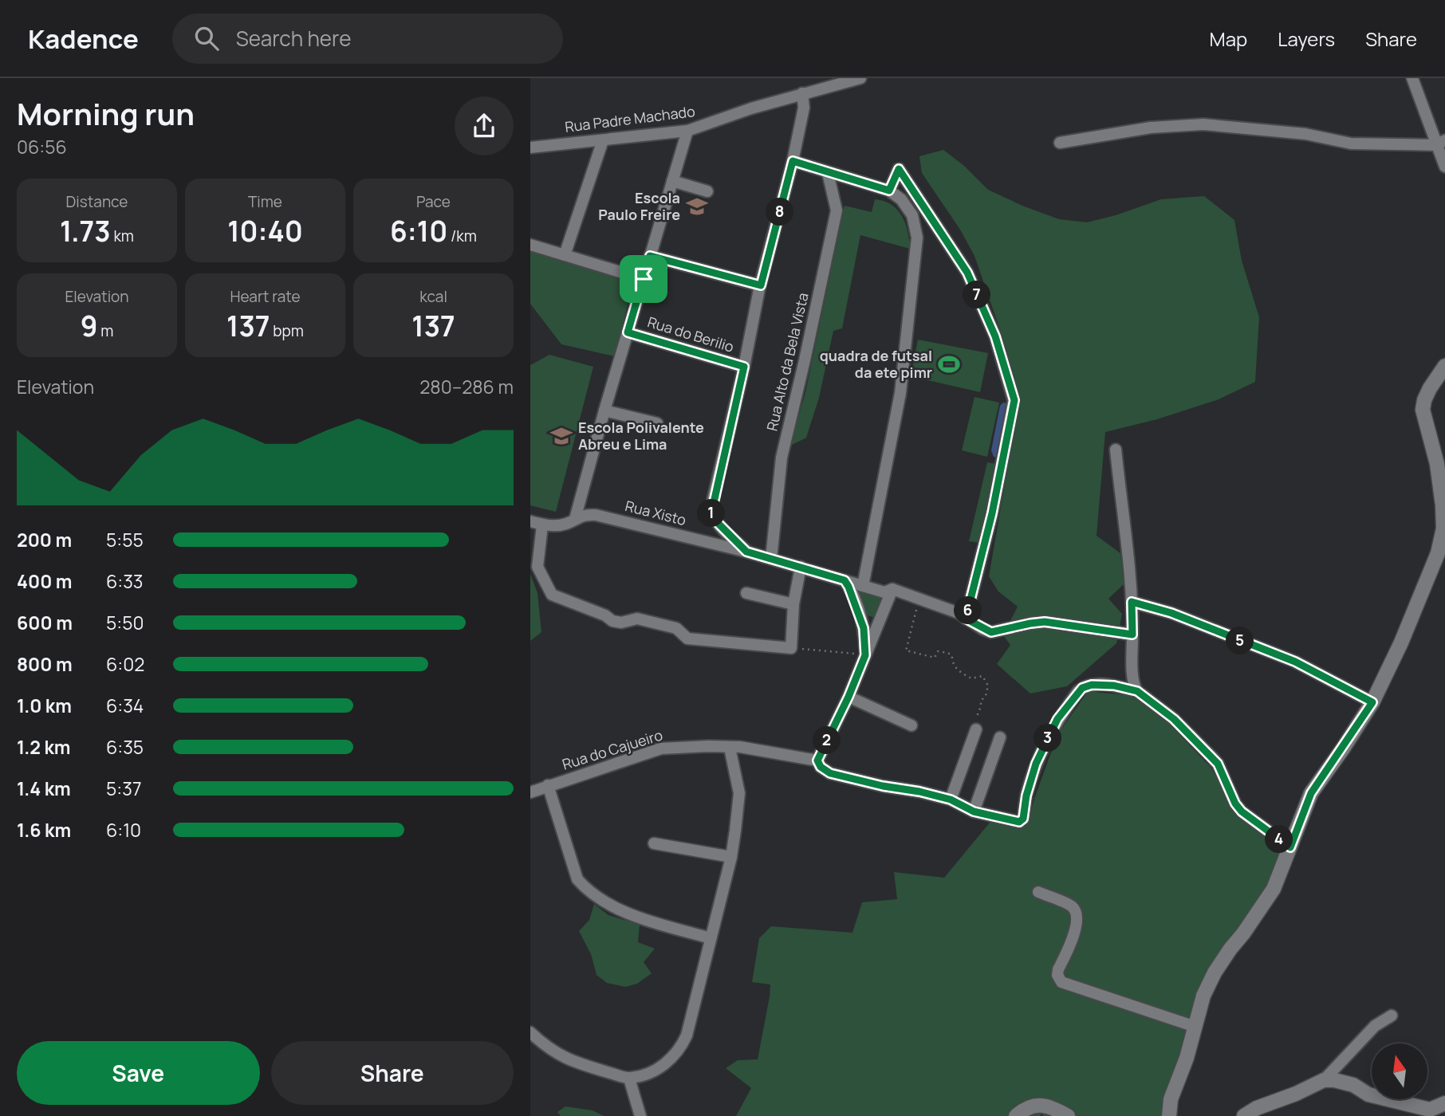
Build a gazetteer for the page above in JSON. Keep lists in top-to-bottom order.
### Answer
{
  "streets": {
    "street": [
      "Rua Padre Machado",
      "Rua do Berilio",
      "Rua Alto da Bela Vista",
      "Rua Xisto",
      "Rua do Cajueiro"
    ]
  },
  "crossings": [
    ["Rua Alto da Bela Vista", "Rua Xisto"]
  ],
  "places": {
    "school or university": ["Escola Paulo Freire", "Escola Polivalente Abreu e Lima"],
    "sports": ["quadra de futsal da ete pimr"]
  },
  "north": "top",
  "page": {
    "header": "Kadence",
    "search": "Search here",
    "nav": ["Map", "Layers", "Share"],
    "heading": ["Morning run", "06:56"],
    "stats": [
      ["Distance", "1.73 km"],
      ["Time", "10:40"],
      ["Pace", "6:10 /km"],
      ["Elevation", "9 m"],
      ["Heart rate", "137 bpm"],
      ["kcal", "137"]
    ],
    "pins": [
      "8",
      "7",
      "1",
      "6",
      "5",
      "3",
      "2",
      "4"
    ],
    "chart": ["Elevation", "280–286 m"],
    "list": [
      {
        "name": "200 m",
        "note": "5:55"
      },
      {
        "name": "400 m",
        "note": "6:33"
      },
      {
        "name": "600 m",
        "note": "5:50"
      },
      {
        "name": "800 m",
        "note": "6:02"
      },
      {
        "name": "1.0 km",
        "note": "6:34"
      },
      {
        "name": "1.2 km",
        "note": "6:35"
      },
      {
        "name": "1.4 km",
        "note": "5:37"
      },
      {
        "name": "1.6 km",
        "note": "6:10"
      }
    ],
    "buttons": ["Save", "Share"]
  }
}
